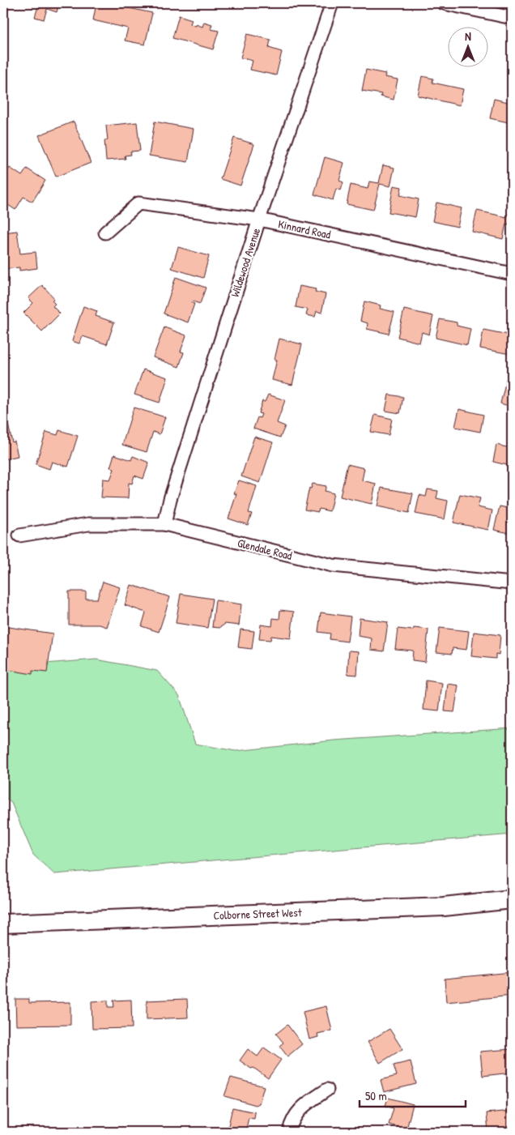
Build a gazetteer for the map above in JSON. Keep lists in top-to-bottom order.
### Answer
{
  "streets": {
    "main road": ["Colborne Street West"],
    "street": ["Kinnard Road", "Wildewood Avenue", "Glendale Road"]
  },
  "crossings": [
    ["Kinnard Road", "Wildewood Avenue"],
    ["Wildewood Avenue", "Glendale Road"]
  ],
  "scale_bar": "50 m",
  "north": "top"
}
